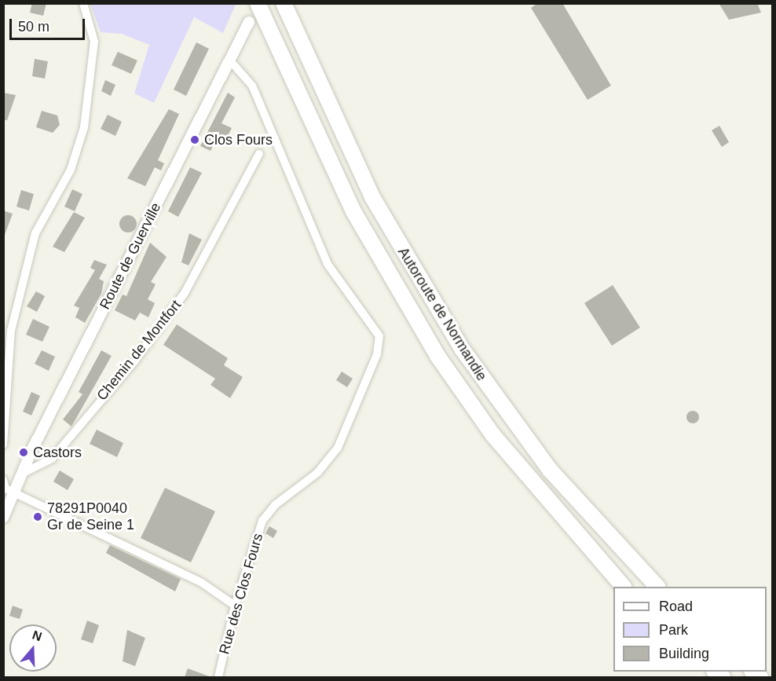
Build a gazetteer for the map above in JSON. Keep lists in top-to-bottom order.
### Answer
{
  "streets": {
    "highway": ["Autoroute de Normandie"],
    "street": ["Route de Guerville", "Chemin de Montfort", "Rue des Clos Fours"]
  },
  "crossings": [
    ["Route de Guerville", "Chemin de Montfort"],
    ["Route de Guerville", "Rue des Clos Fours"]
  ],
  "places": ["Clos Fours", "Castors", "78291P0040 Gr de Seine 1"],
  "legend": ["Road", "Park", "Building"],
  "scale_bar": "50 m",
  "north": "top"
}
